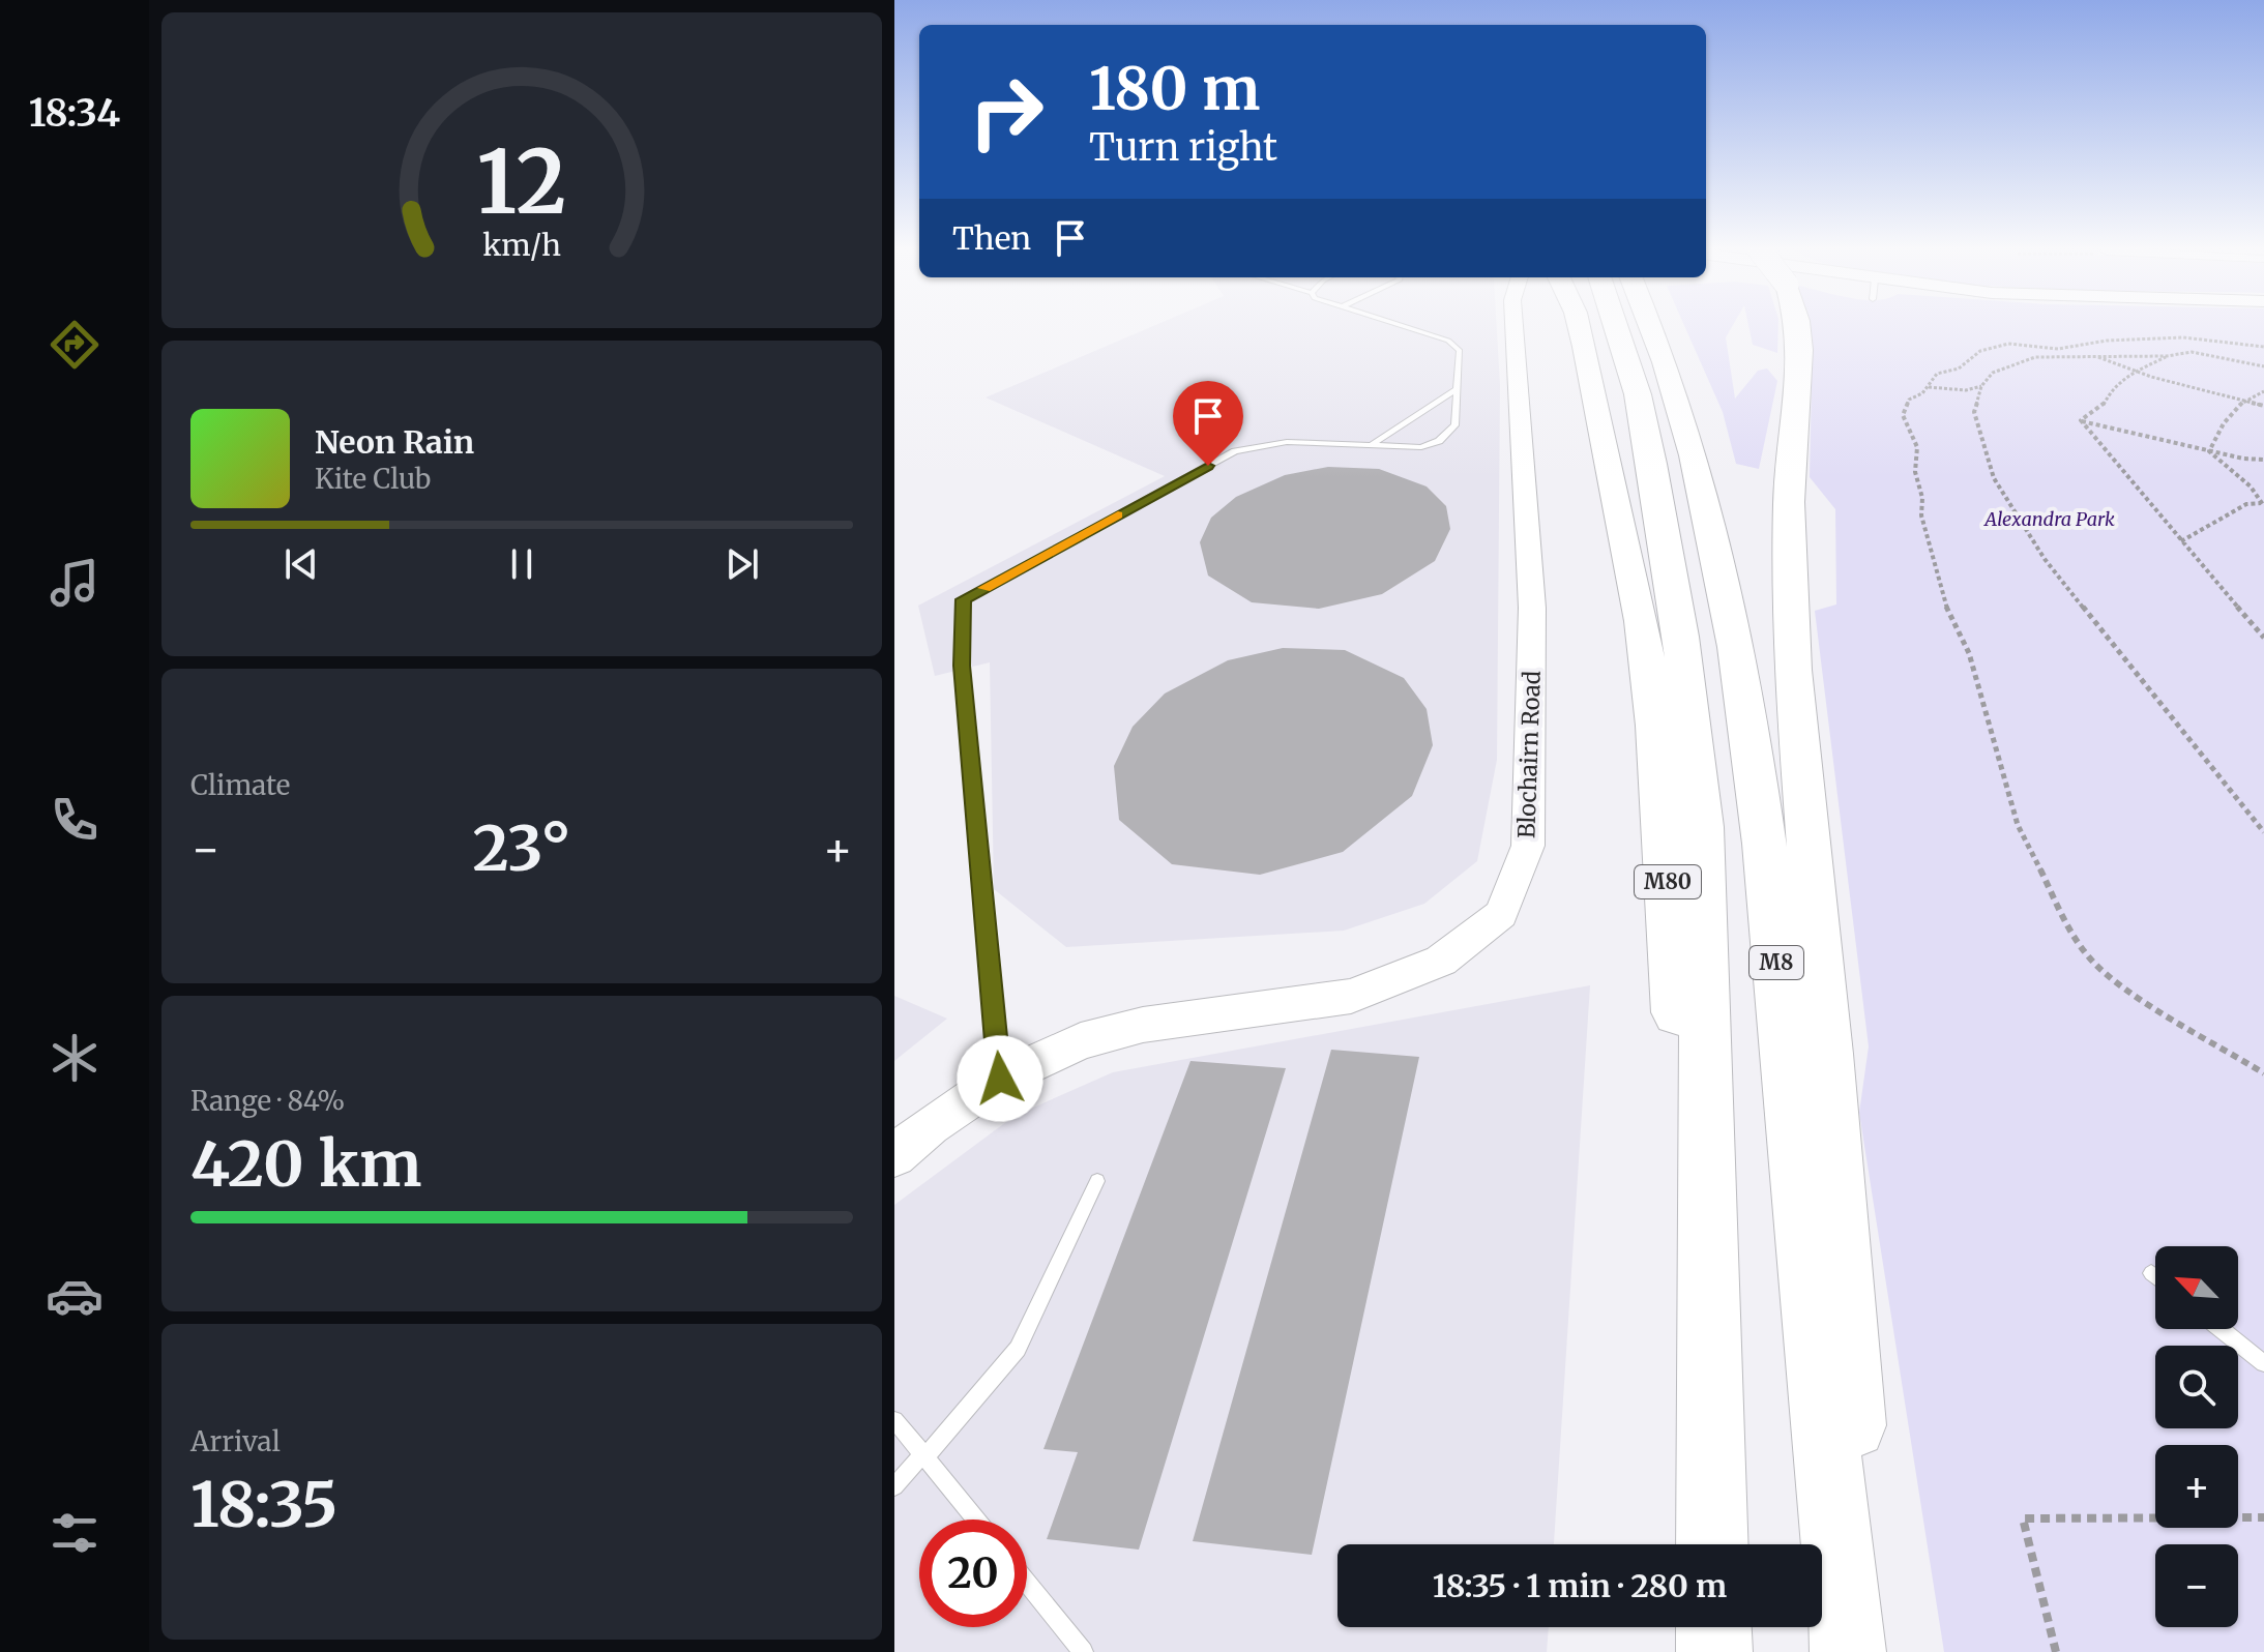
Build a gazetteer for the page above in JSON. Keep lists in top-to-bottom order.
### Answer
{
  "streets": {
    "highway": ["M80", "M8"],
    "street": ["Blochairn Road"]
  },
  "crossings": [
    ["M80", "M8"]
  ],
  "parks": ["Alexandra Park"],
  "north": "top left",
  "page": {
    "tabs": "18:34",
    "turn": ["180 m", "Turn right"],
    "then": "Then",
    "song": ["Neon Rain", "Kite Club"],
    "tile": [
      "Climate",
      ["Range · 84%", "420 km"],
      ["Arrival", "18:35"]
    ],
    "heat": ["−", "23°", "+"],
    "map_buttons": ["+", "−"],
    "limit": "20",
    "trip": "18:35 · 1 min · 280 m",
    "gauge": ["12", "km/h"]
  }
}
